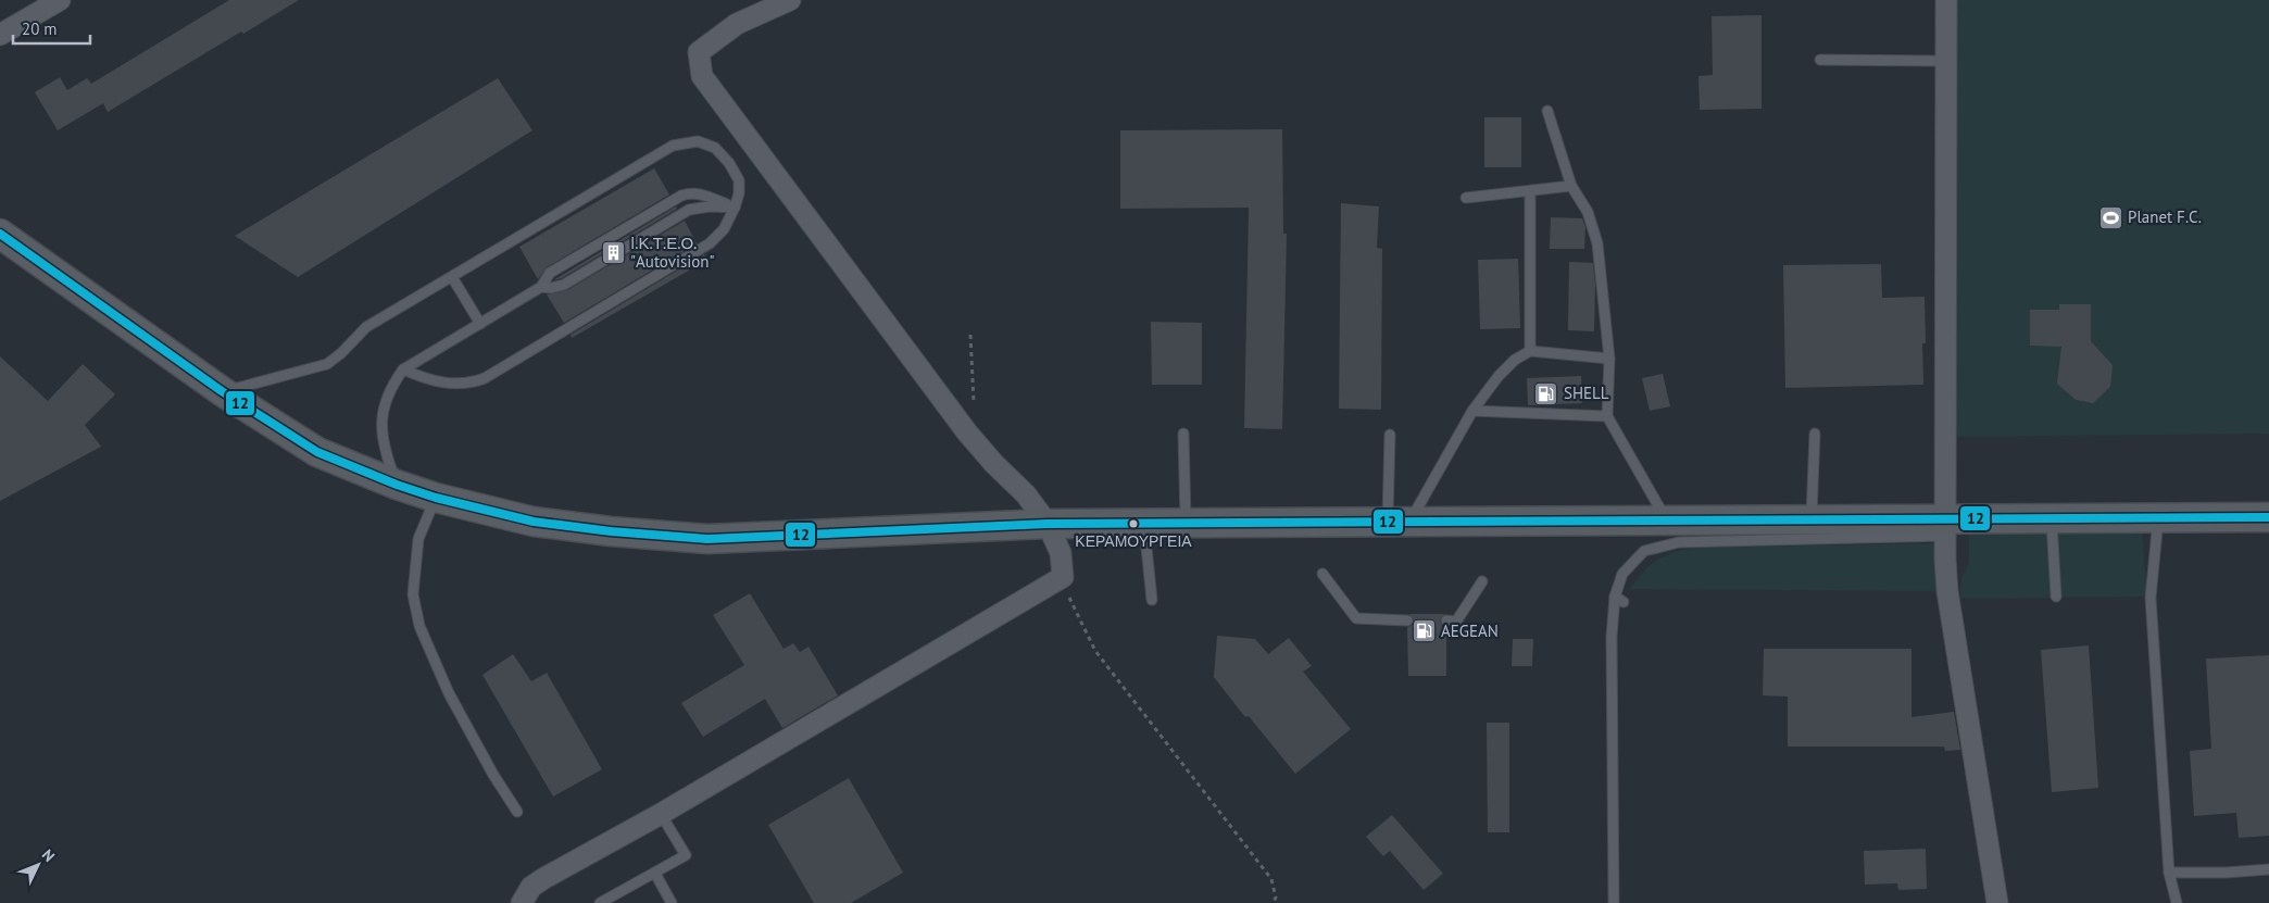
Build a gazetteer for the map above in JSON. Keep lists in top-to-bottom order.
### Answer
{
  "places": {
    "sports": ["Planet F.C."],
    "building": ["I.Κ.Τ.Ε.Ο. \"Autovision\""],
    "fuel station": ["SHELL", "AEGEAN"],
    "other": ["ΚΕΡΑΜΟΥΡΓΕΙΑ"]
  },
  "lines": ["transit line 12"],
  "scale_bar": "20 m",
  "north": "top right"
}
